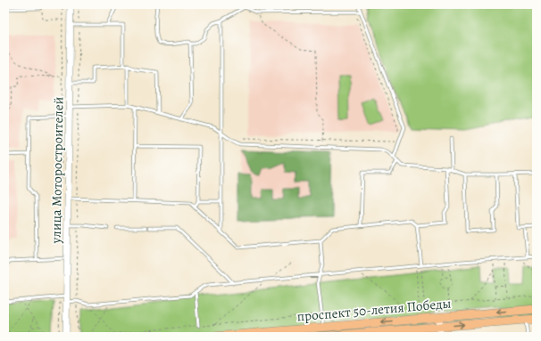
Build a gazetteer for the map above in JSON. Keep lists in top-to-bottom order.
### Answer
{
  "streets": {
    "main road": ["проспект 50-летия Победы"],
    "street": ["улица Моторостроителей"]
  }
}
